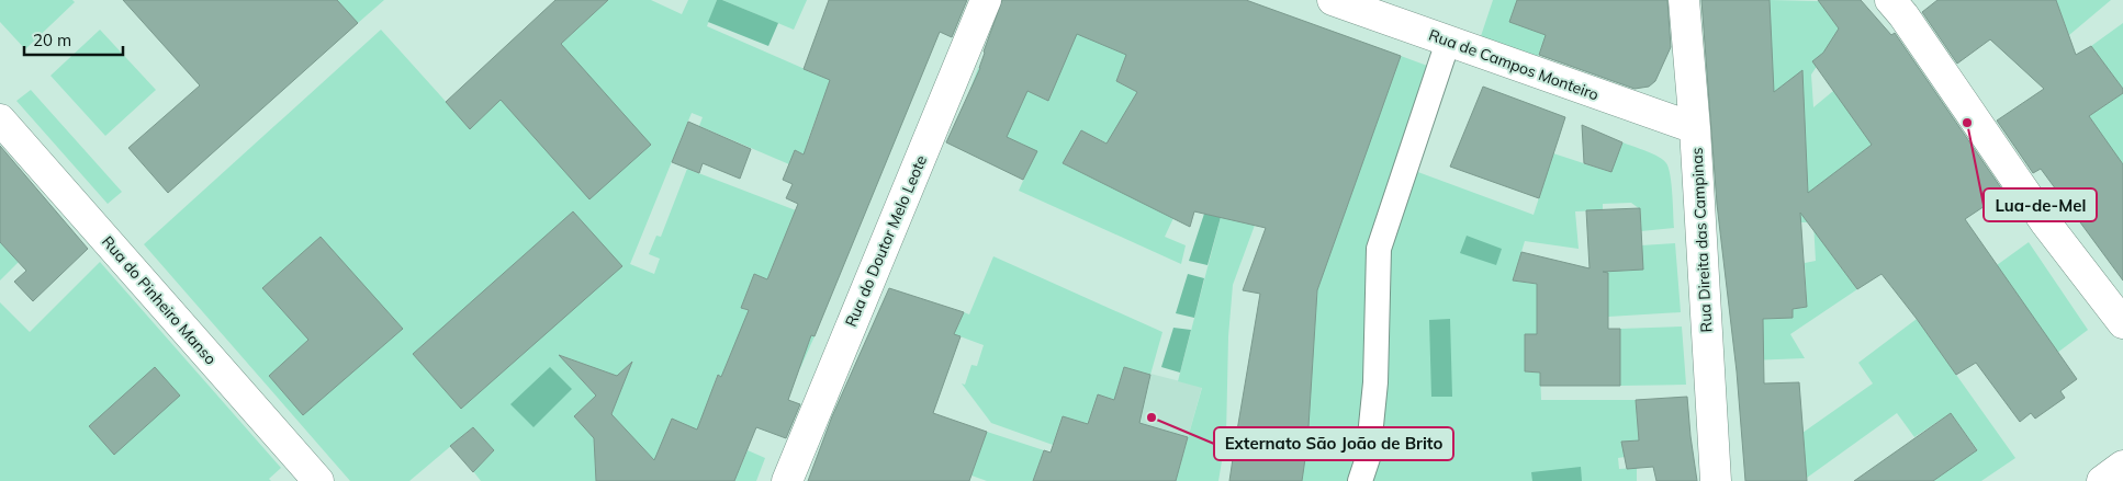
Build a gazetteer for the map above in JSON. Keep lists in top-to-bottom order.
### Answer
{
  "streets": {
    "street": [
      "Rua de Campos Monteiro",
      "Rua Direita das Campinas",
      "Rua do Doutor Melo Leote",
      "Rua do Pinheiro Manso"
    ]
  },
  "crossings": [
    ["Rua de Campos Monteiro", "Rua Direita das Campinas"]
  ],
  "places": ["Lua-de-Mel", "Externato São João de Brito"],
  "scale_bar": "20 m"
}
